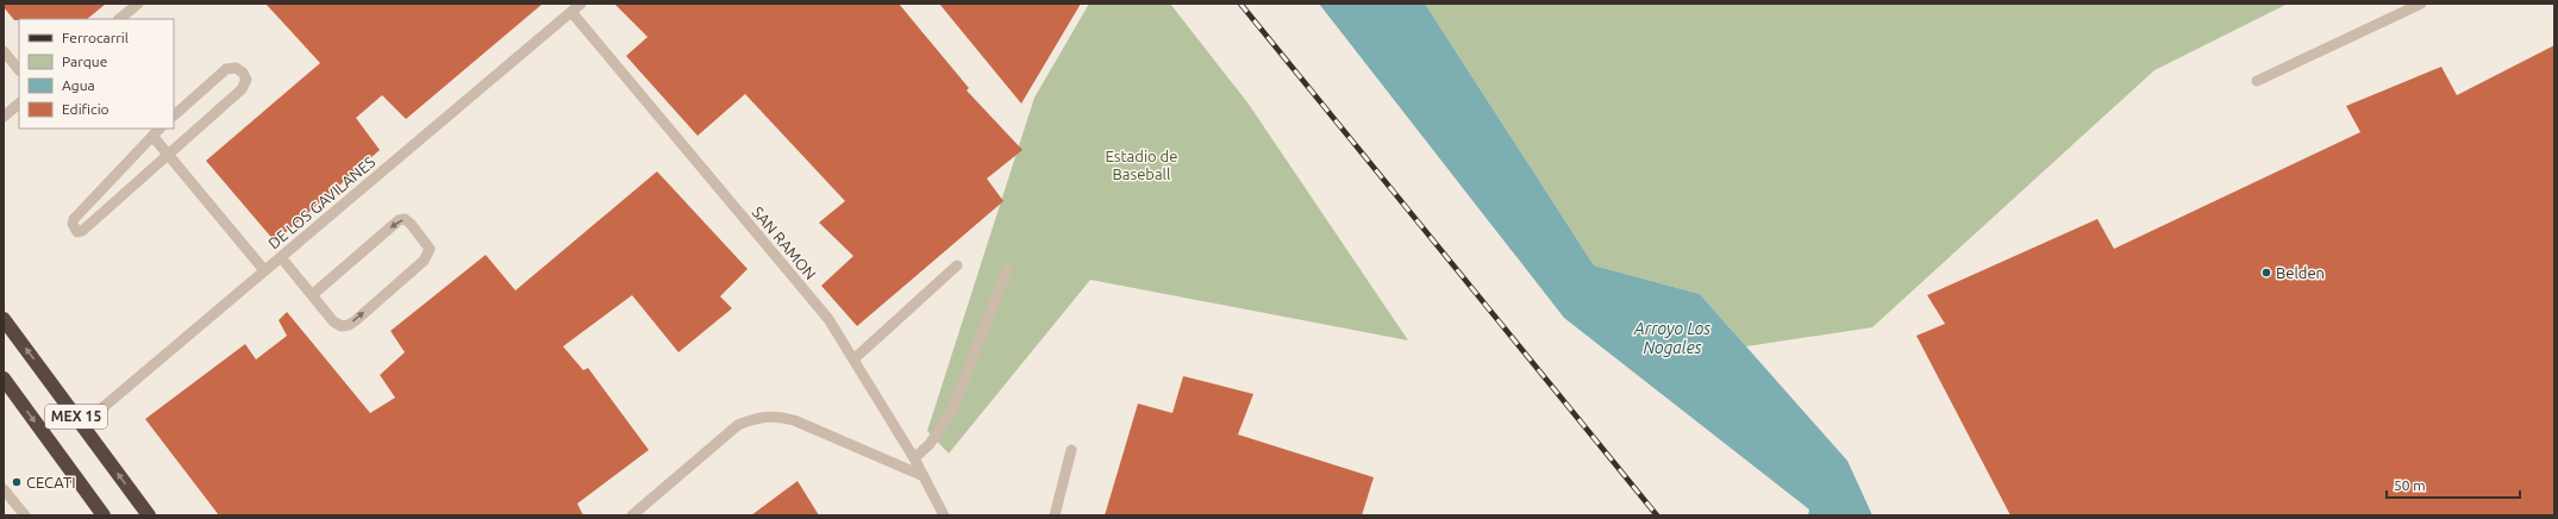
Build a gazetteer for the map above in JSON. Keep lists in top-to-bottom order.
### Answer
{
  "streets": {
    "highway": ["MEX 15"],
    "lane": ["DE LOS GAVILANES", "SAN RAMON"]
  },
  "crossings": [
    ["DE LOS GAVILANES", "SAN RAMON"],
    ["DE LOS GAVILANES", "MEX 15"]
  ],
  "water": ["Arroyo Los Nogales"],
  "parks": ["Estadio de Baseball"],
  "places": ["Belden", "CECATI"],
  "legend": [
    "Ferrocarril",
    "Parque",
    "Agua",
    "Edificio"
  ],
  "scale_bar": "50 m"
}
